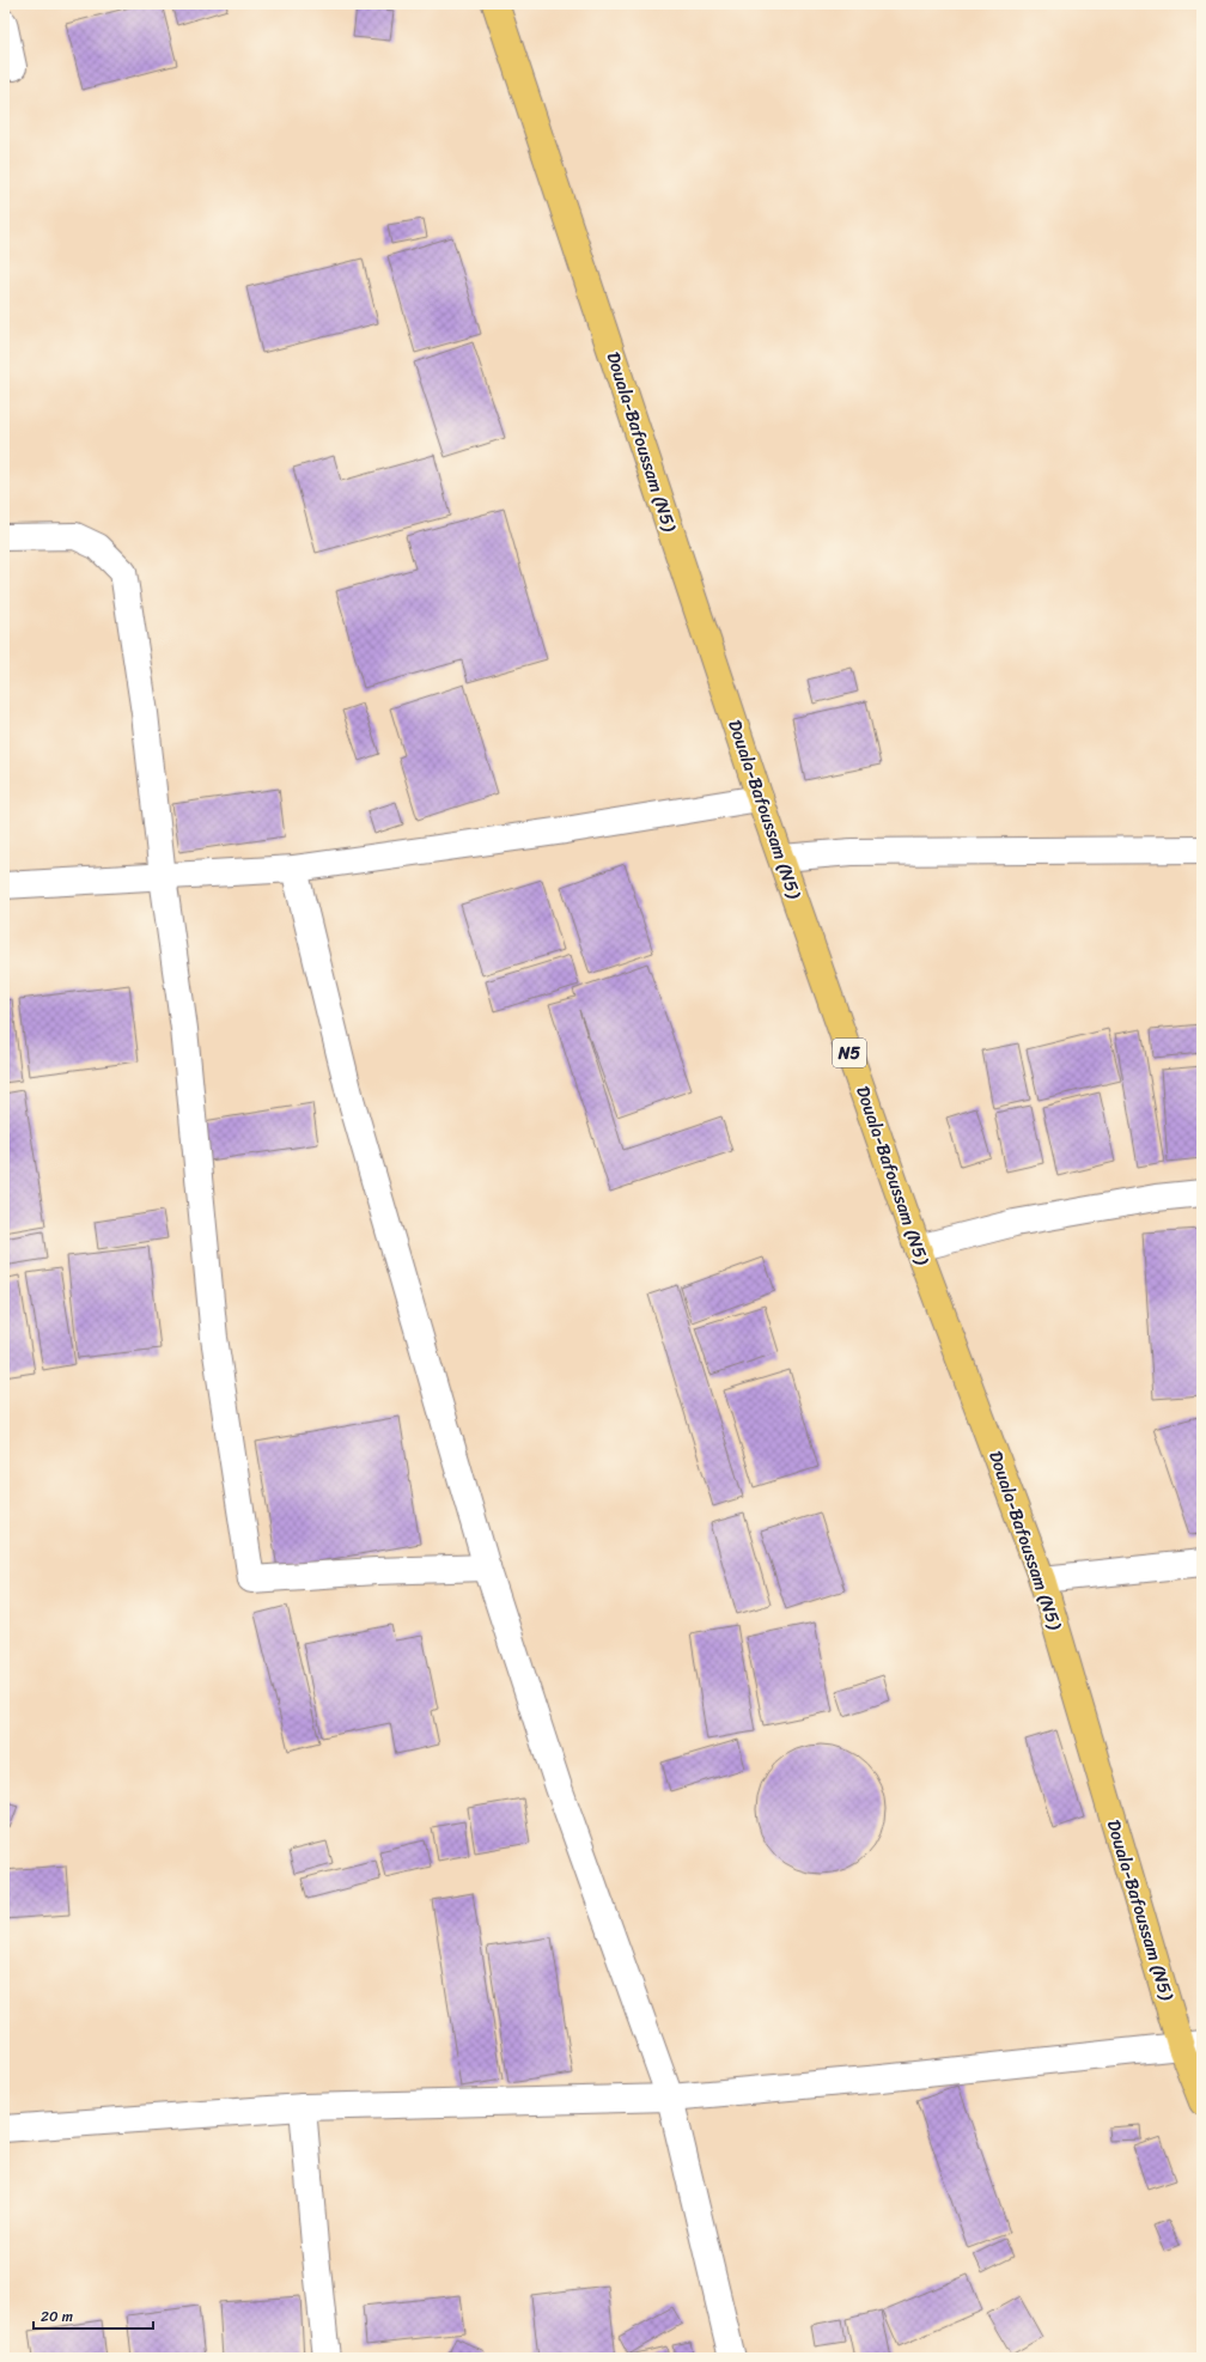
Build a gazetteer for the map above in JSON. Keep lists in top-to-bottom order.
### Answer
{
  "streets": {
    "highway": ["Douala-Bafoussam (N5)", "N5"]
  },
  "scale_bar": "20 m"
}
